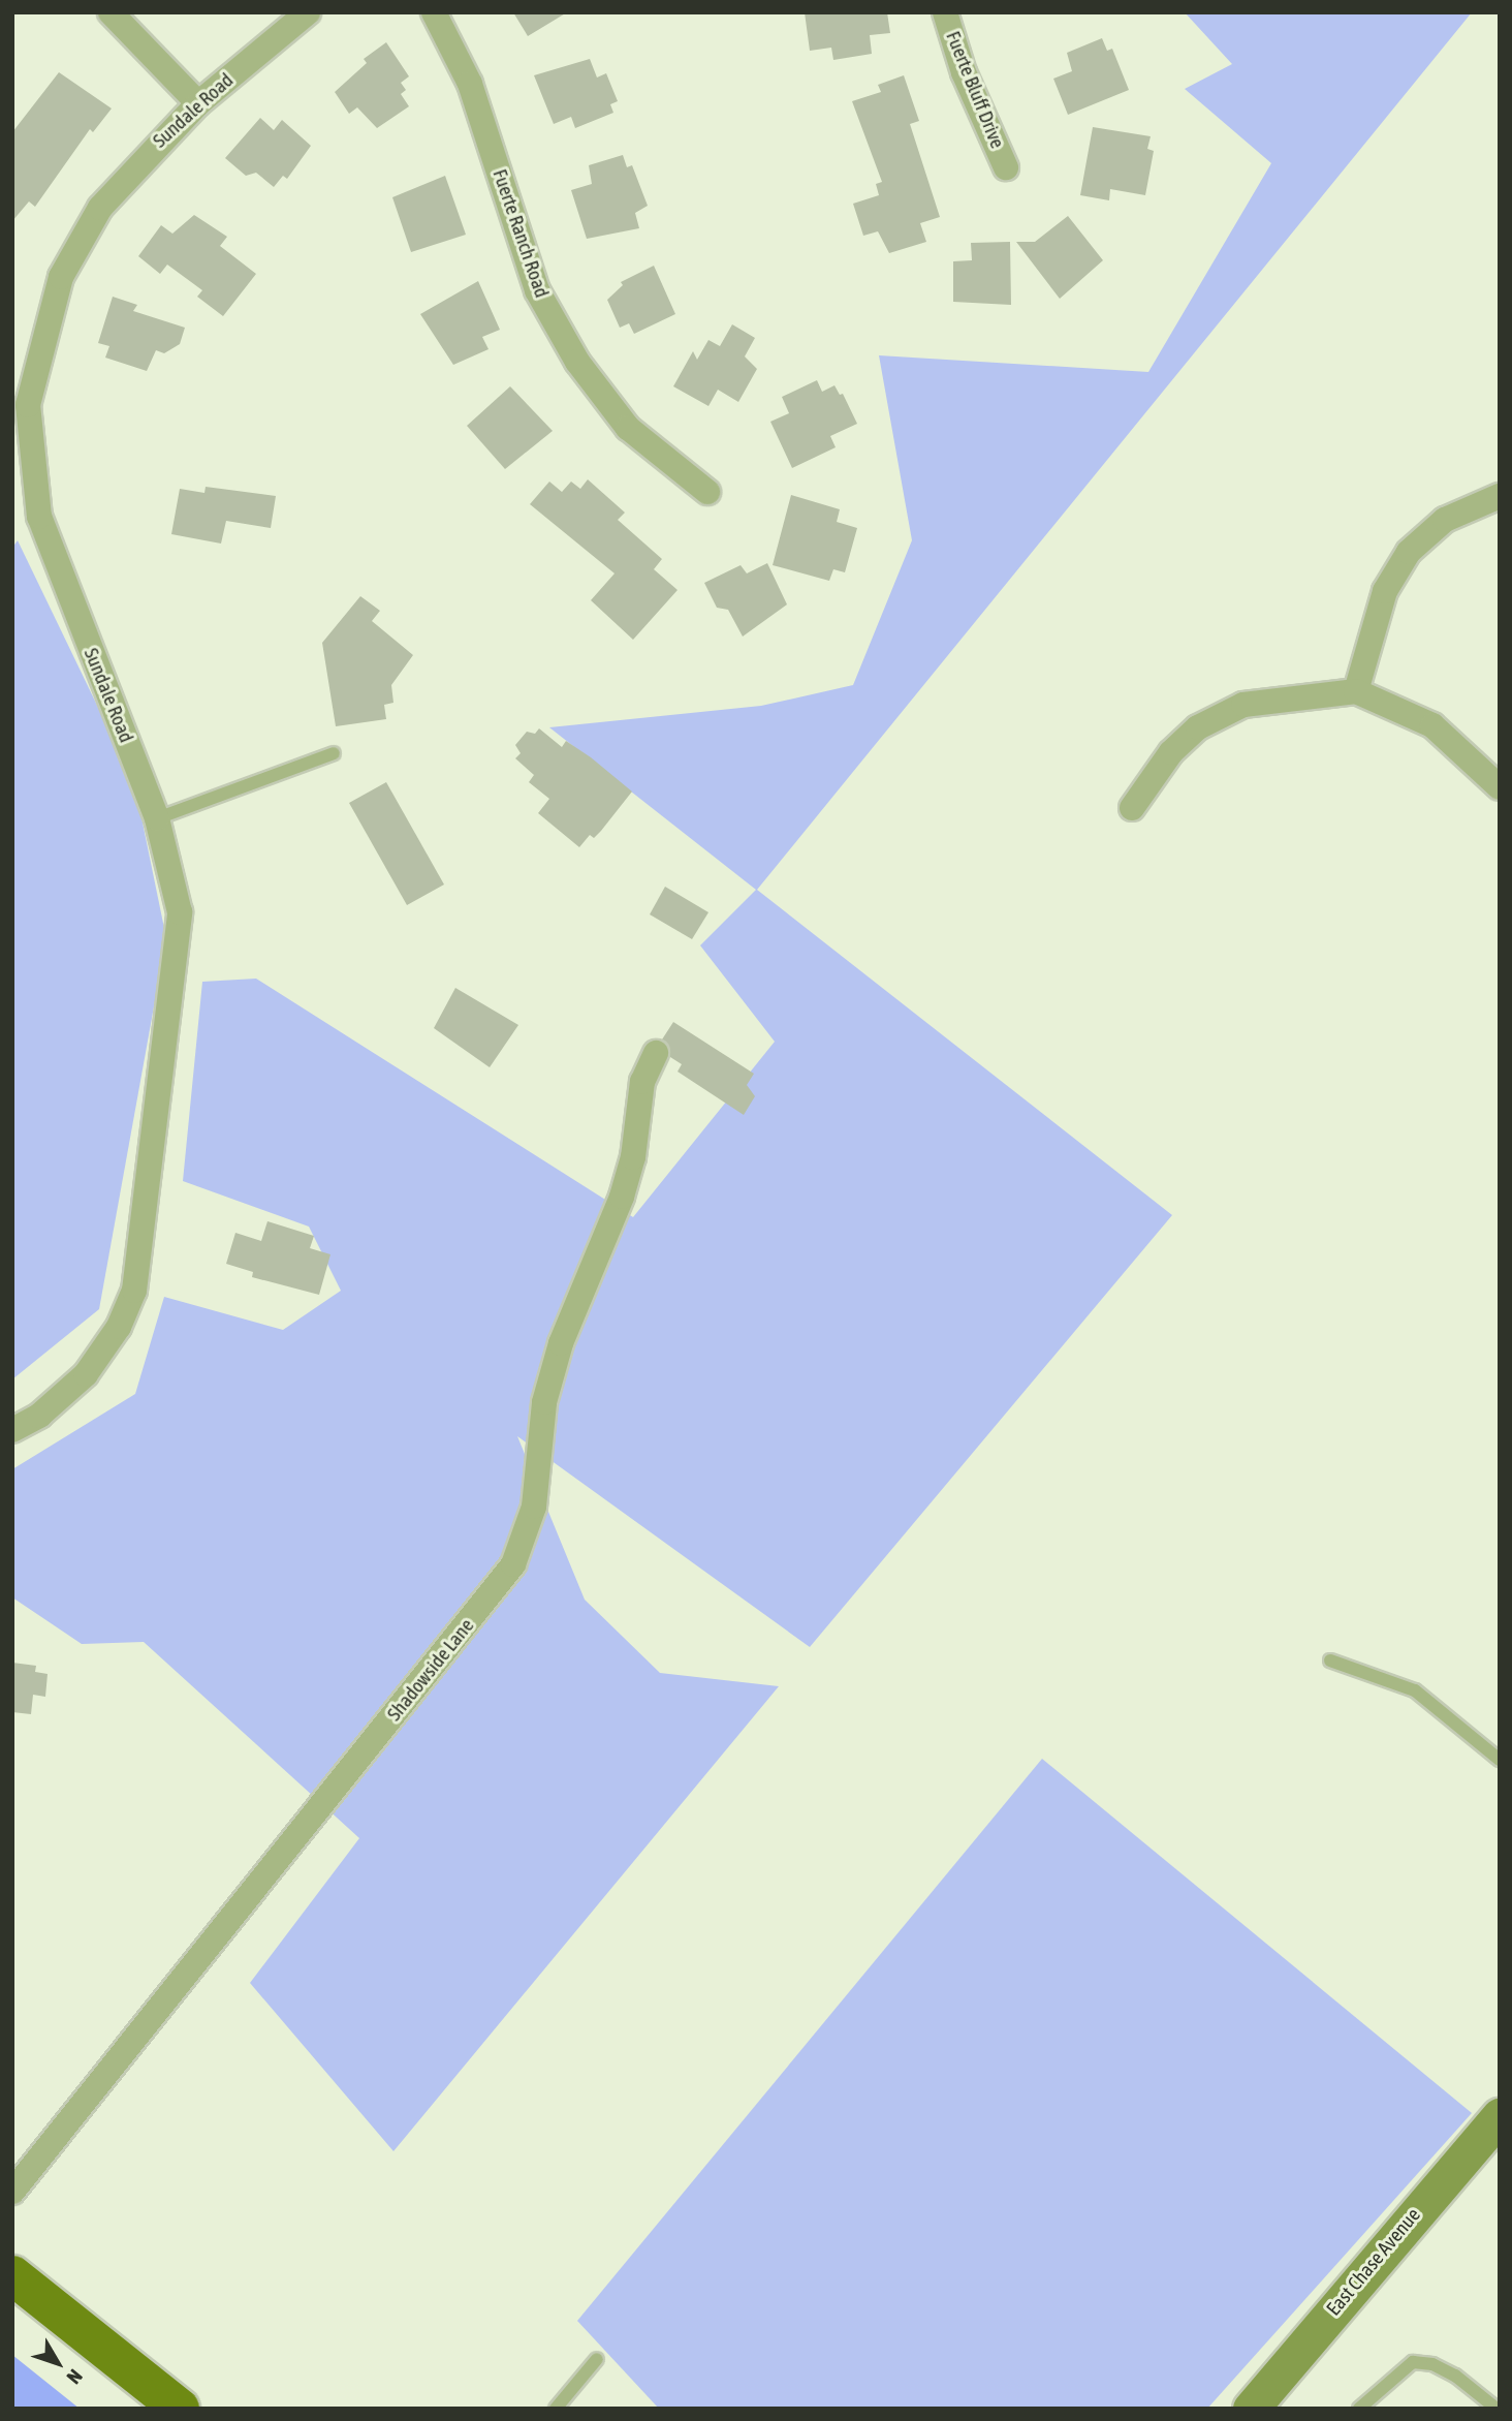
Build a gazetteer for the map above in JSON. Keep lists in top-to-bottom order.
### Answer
{
  "streets": {
    "main road": ["East Chase Avenue"],
    "street": [
      "Fuerte Bluff Drive",
      "Sundale Road",
      "Fuerte Ranch Road",
      "Shadowside Lane"
    ]
  },
  "north": "bottom right"
}
